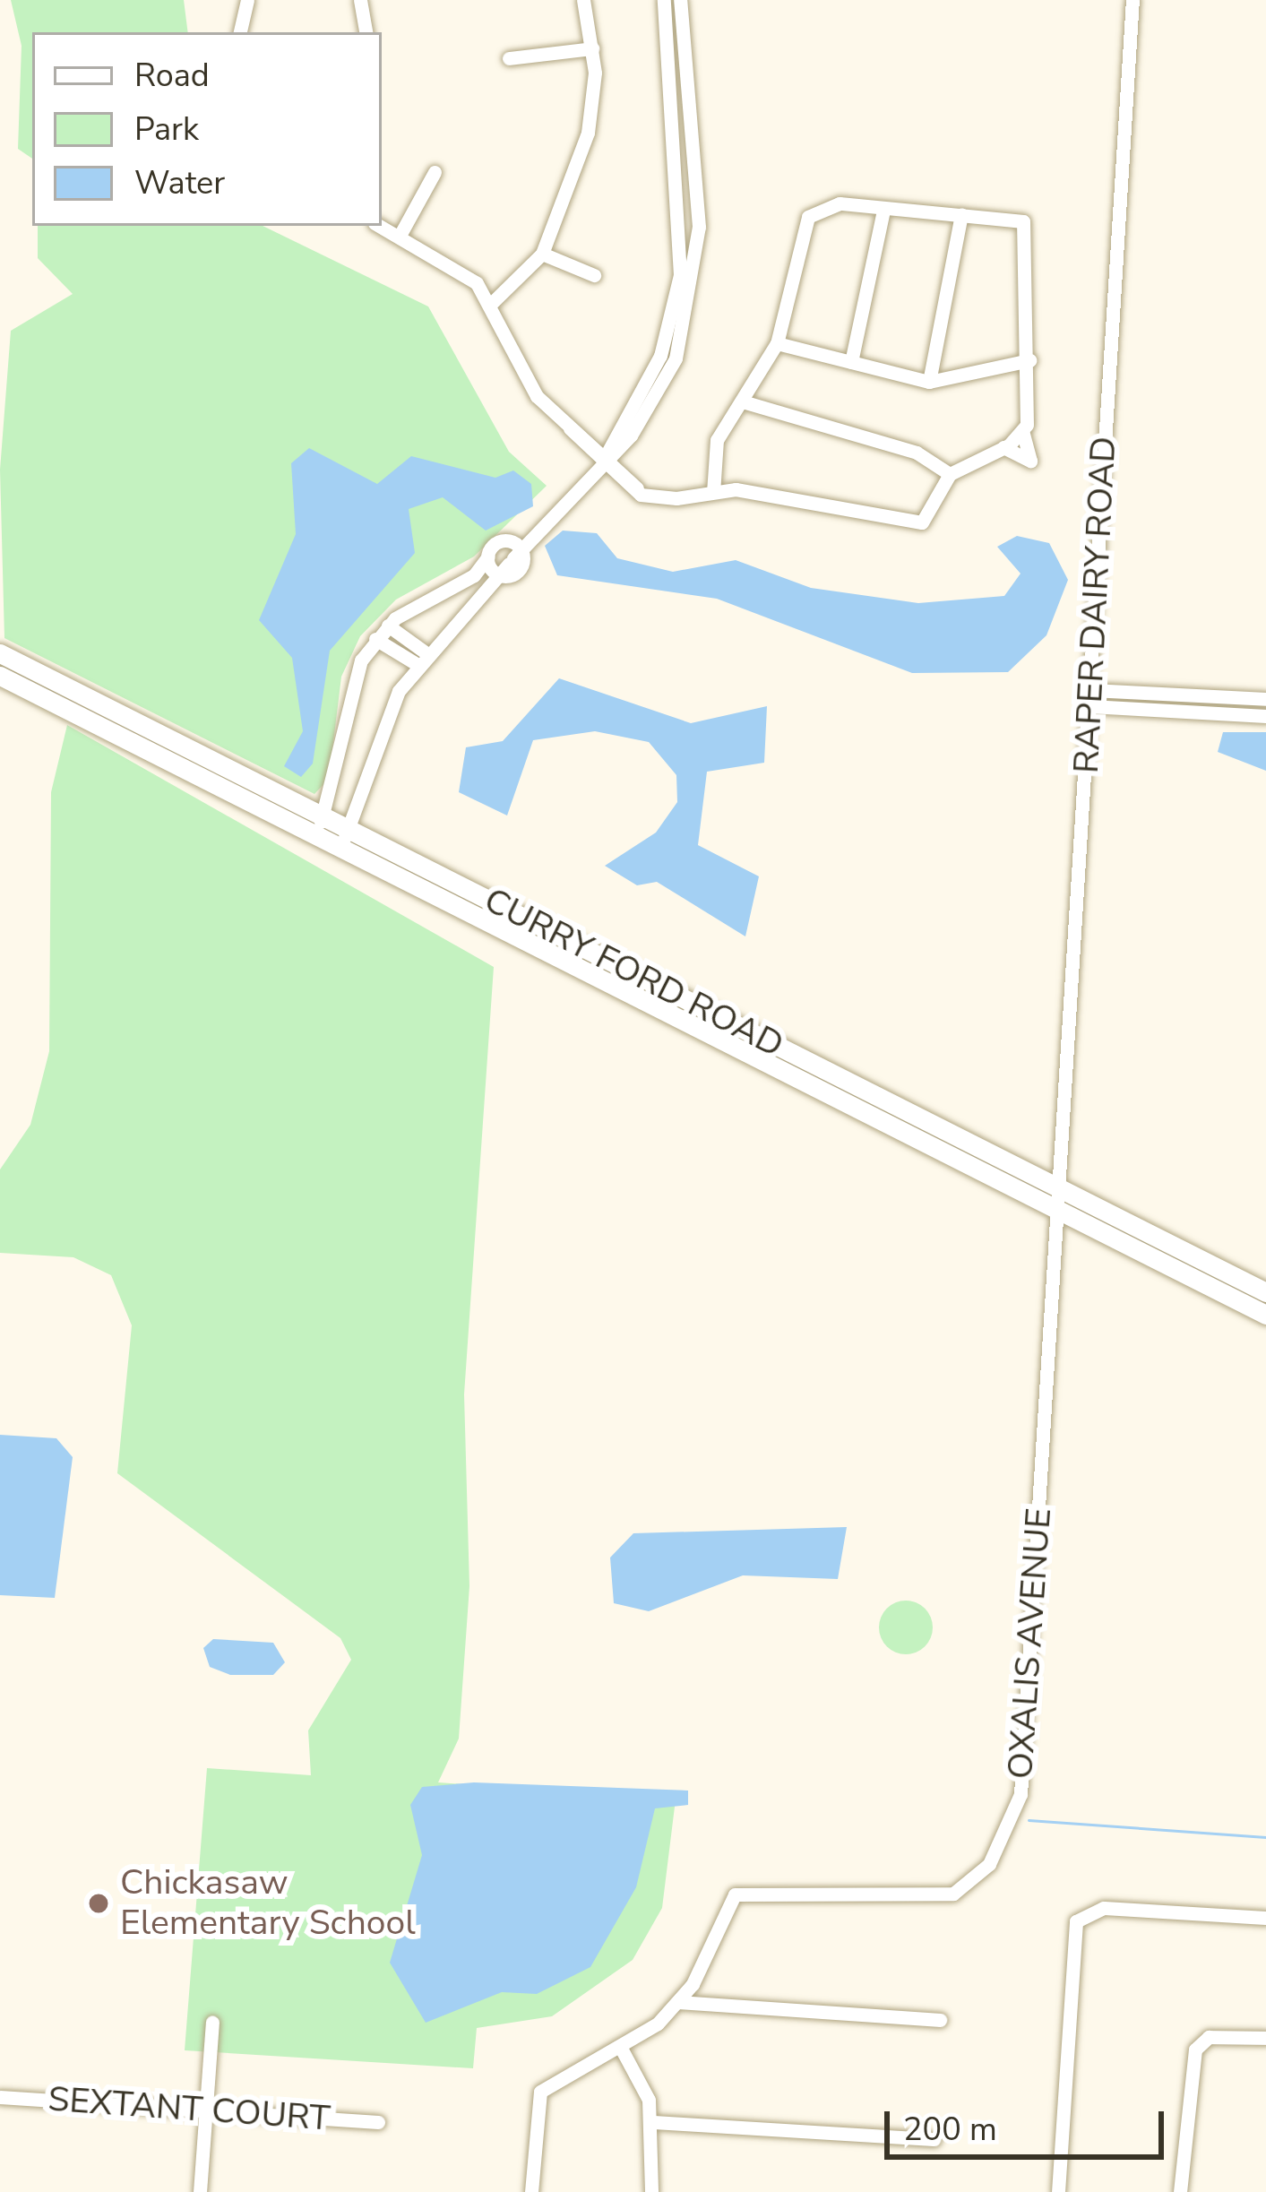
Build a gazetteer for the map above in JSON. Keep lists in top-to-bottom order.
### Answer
{
  "streets": {
    "main road": ["CURRY FORD ROAD"],
    "street": ["RAPER DAIRY ROAD", "OXALIS AVENUE", "SEXTANT COURT"]
  },
  "crossings": [
    ["RAPER DAIRY ROAD", "CURRY FORD ROAD"],
    ["RAPER DAIRY ROAD", "OXALIS AVENUE"],
    ["CURRY FORD ROAD", "OXALIS AVENUE"]
  ],
  "places": ["Chickasaw Elementary School"],
  "legend": ["Road", "Park", "Water"],
  "scale_bar": "200 m"
}
